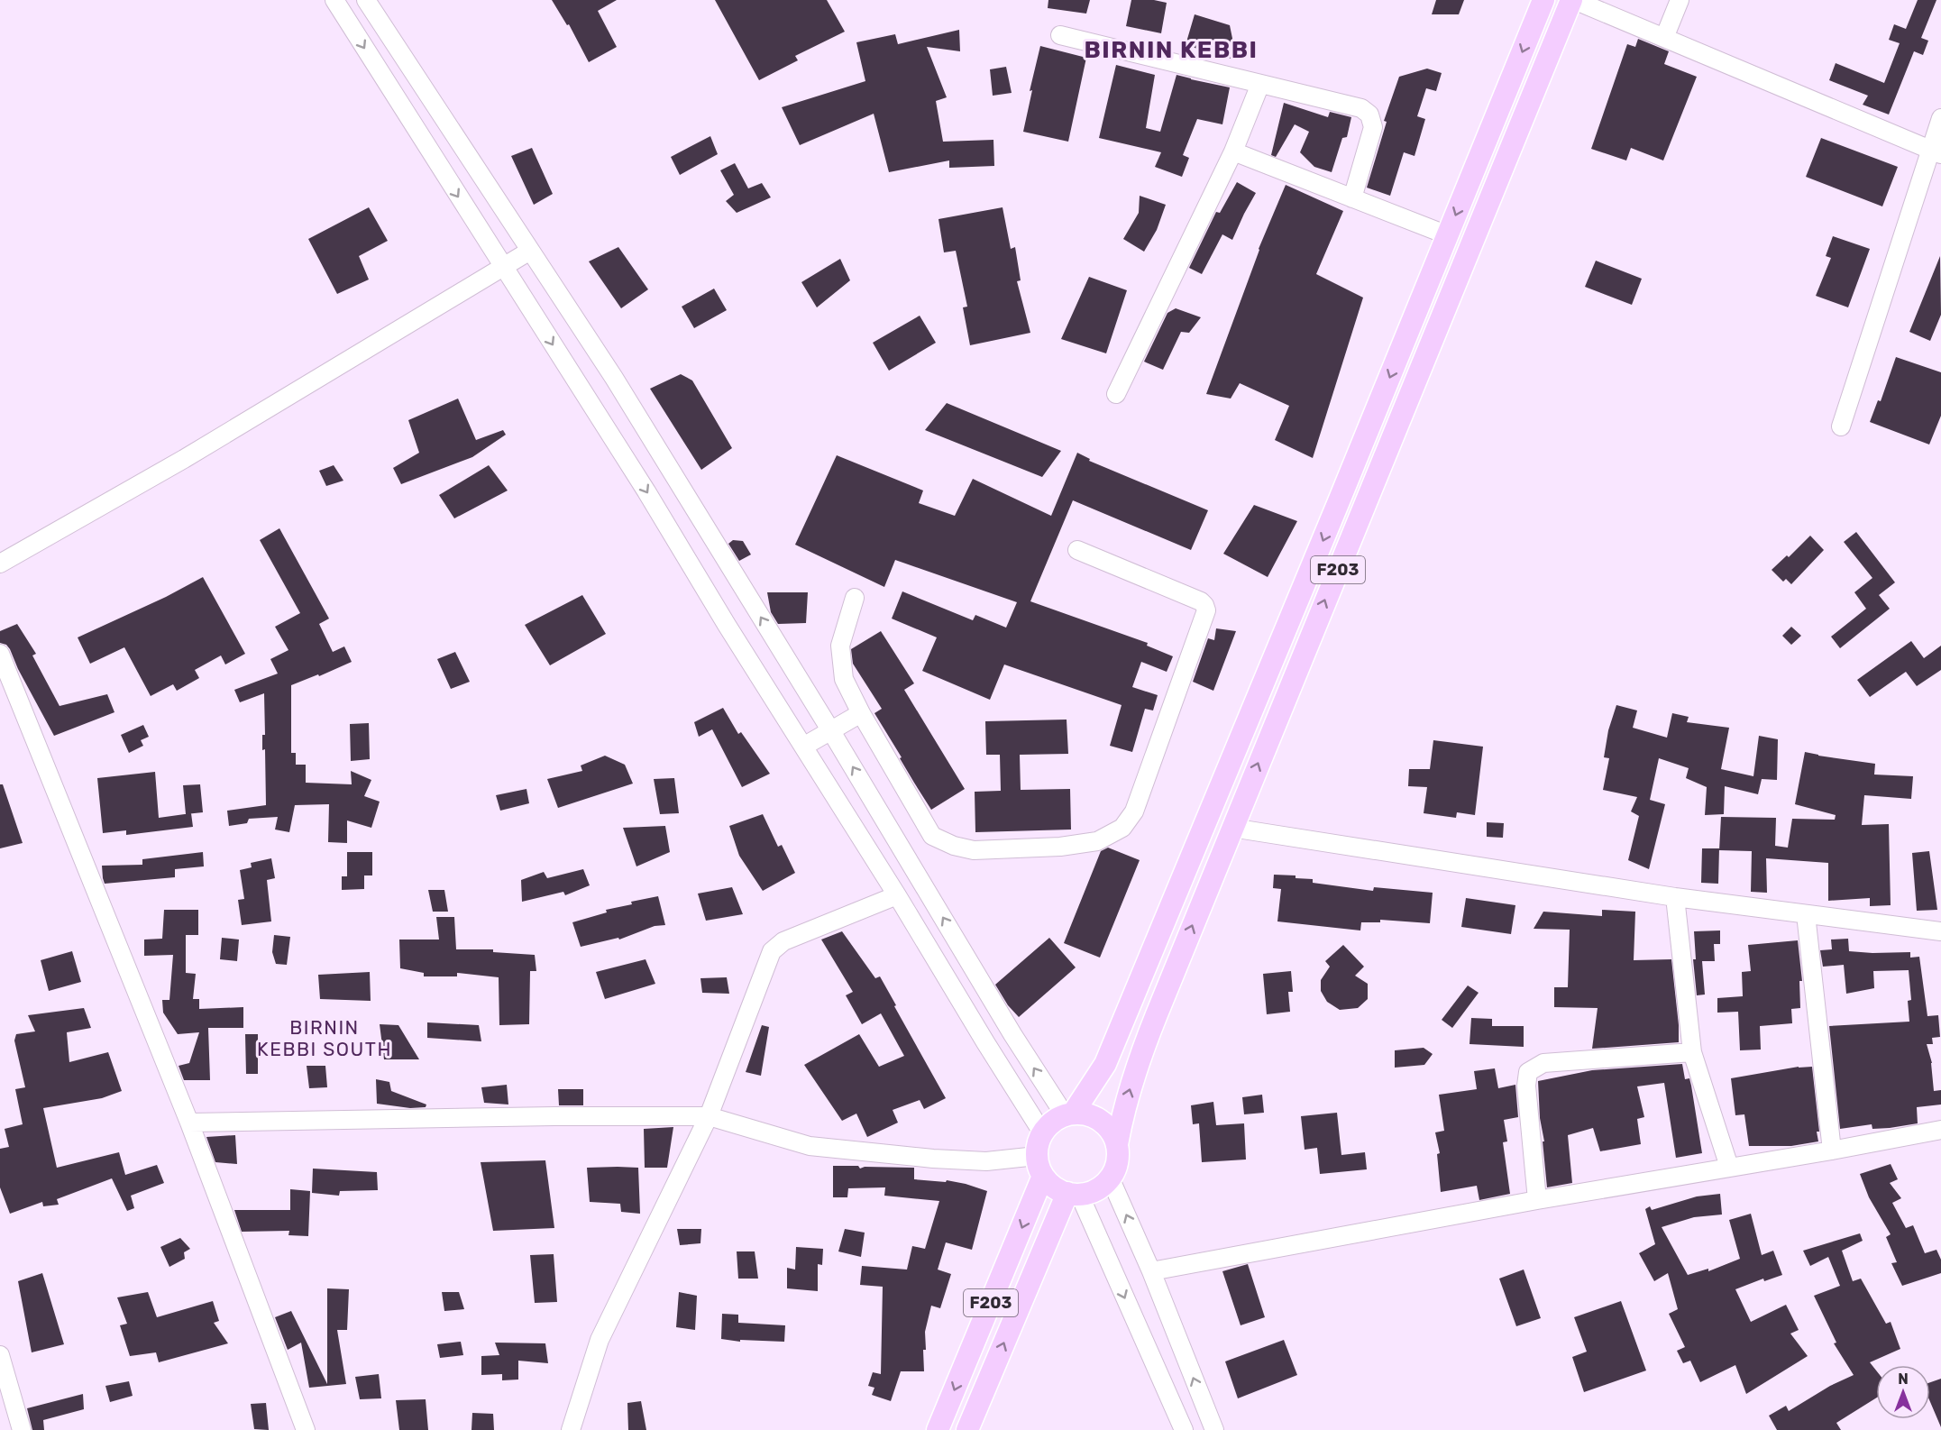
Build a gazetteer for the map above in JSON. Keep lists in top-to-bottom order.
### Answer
{
  "streets": {
    "main road": ["F203"]
  },
  "districts": ["BIRNIN KEBBI", "BIRNIN KEBBI SOUTH"],
  "north": "top"
}
